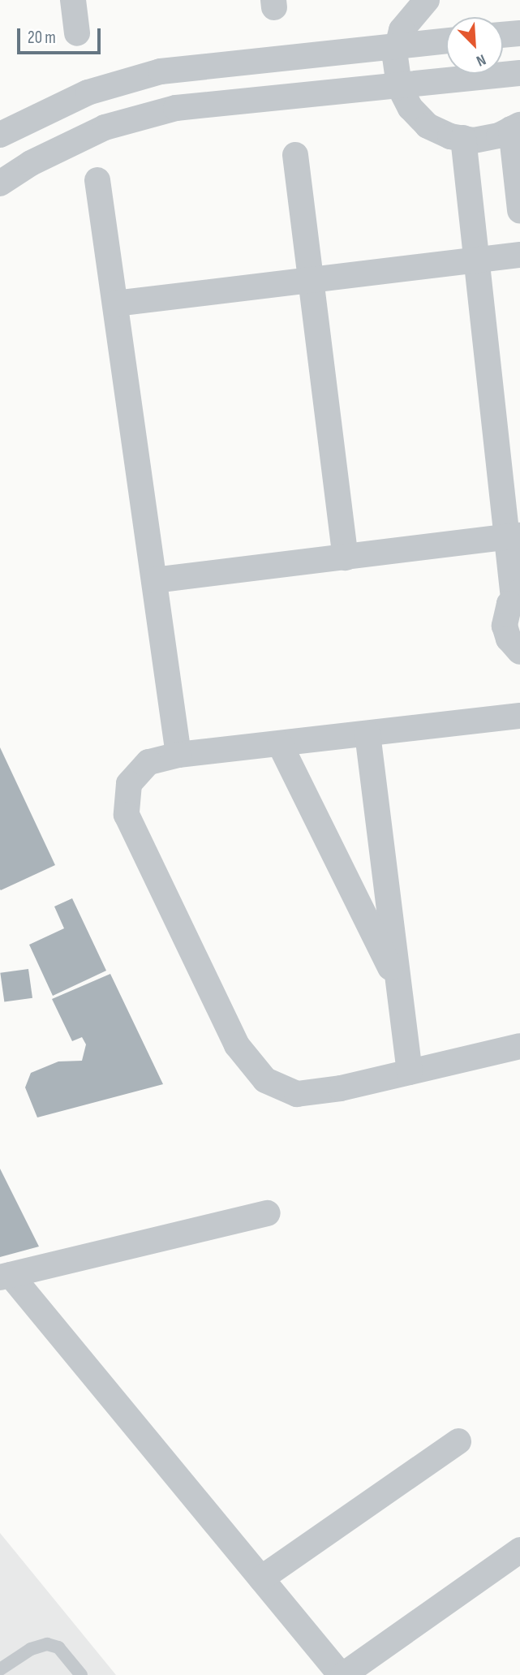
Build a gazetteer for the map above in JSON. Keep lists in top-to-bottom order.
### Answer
{
  "scale_bar": "20 m",
  "north": "bottom right"
}
